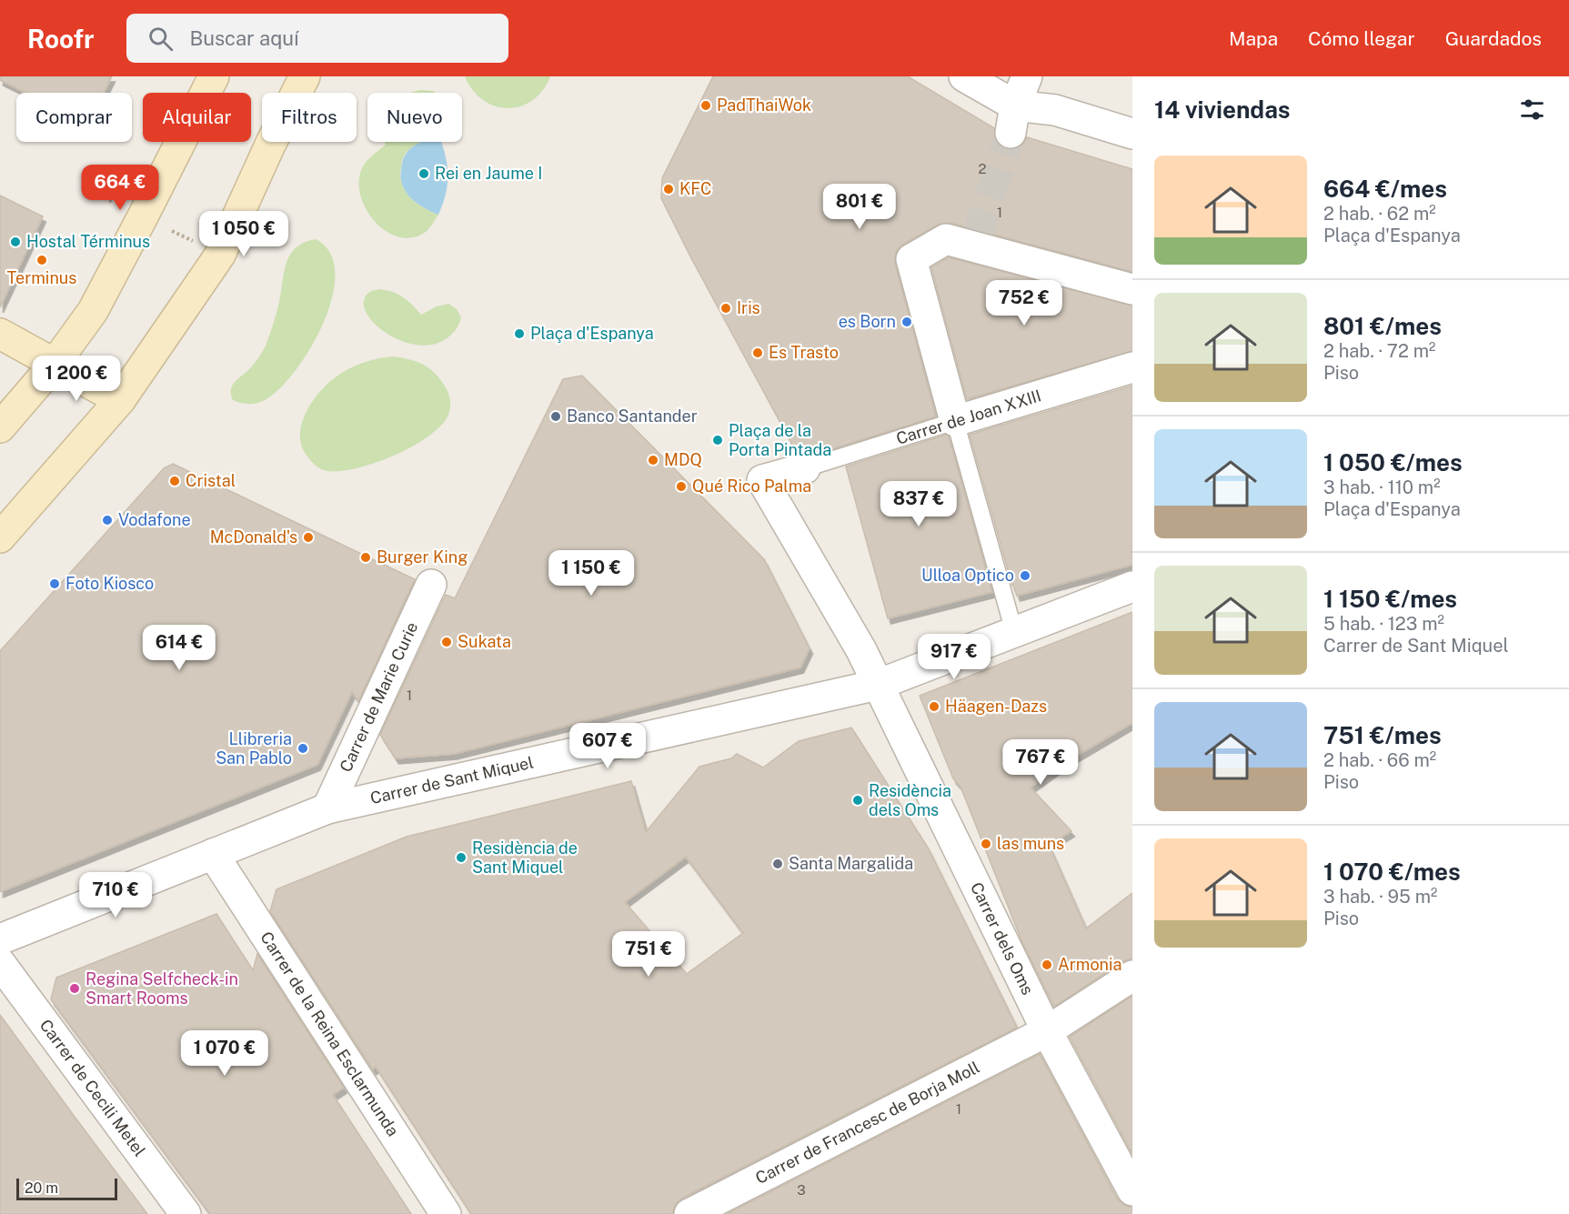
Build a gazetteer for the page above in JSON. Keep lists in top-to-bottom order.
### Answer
{
  "streets": {
    "street": [
      "Carrer de Joan XXIII",
      "Carrer de Marie Curie",
      "Carrer de Sant Miquel",
      "Carrer dels Oms",
      "Carrer de la Reina Esclarmunda",
      "Carrer de Cecili Metel",
      "Carrer de Francesc de Borja Moll"
    ]
  },
  "crossings": [
    ["Carrer de Marie Curie", "Carrer de Sant Miquel"],
    ["Carrer de Sant Miquel", "Carrer dels Oms"],
    ["Carrer de Sant Miquel", "Carrer de la Reina Esclarmunda"],
    ["Carrer dels Oms", "Carrer de Francesc de Borja Moll"]
  ],
  "places": [
    "PadThaiWok",
    "Rei en Jaume I",
    "KFC",
    "Hostal Términus",
    "Terminus",
    "Iris",
    "es Born",
    "Plaça d'Espanya",
    "Es Trasto",
    "Banco Santander",
    "Plaça de la Porta Pintada",
    "MDQ",
    "Cristal",
    "Qué Rico Palma",
    "Vodafone",
    "McDonald's",
    "Burger King",
    "Ulloa Optico",
    "Foto Kiosco",
    "Sukata",
    "Häagen-Dazs",
    "Llibreria San Pablo",
    "Residència dels Oms",
    "las muns",
    "Residència de Sant Miquel",
    "Santa Margalida",
    "Armonia",
    "Regina Selfcheck-in Smart Rooms"
  ],
  "house_numbers": [
    "2",
    "1",
    "1",
    "1",
    "3"
  ],
  "scale_bar": "20 m",
  "page": {
    "header": "Roofr",
    "search": "Buscar aquí",
    "nav": ["Mapa", "Cómo llegar", "Guardados"],
    "heading": "14 viviendas",
    "chip": [
      "Comprar",
      "Alquilar",
      "Filtros",
      "Nuevo"
    ],
    "list": [
      {
        "name": "664 €/mes",
        "note": "2 hab. · 62 m² · Plaça d'Espanya"
      },
      {
        "name": "801 €/mes",
        "note": "2 hab. · 72 m² · Piso"
      },
      {
        "name": "1 050 €/mes",
        "note": "3 hab. · 110 m² · Plaça d'Espanya"
      },
      {
        "name": "1 150 €/mes",
        "note": "5 hab. · 123 m² · Carrer de Sant Miquel"
      },
      {
        "name": "751 €/mes",
        "note": "2 hab. · 66 m² · Piso"
      },
      {
        "name": "1 070 €/mes",
        "note": "3 hab. · 95 m² · Piso"
      }
    ],
    "price": [
      "664 €",
      "801 €",
      "1 050 €",
      "752 €",
      "1 200 €",
      "837 €",
      "1 150 €",
      "614 €",
      "917 €",
      "607 €",
      "767 €",
      "710 €",
      "751 €",
      "1 070 €"
    ],
    "scale": "20 m"
  }
}
